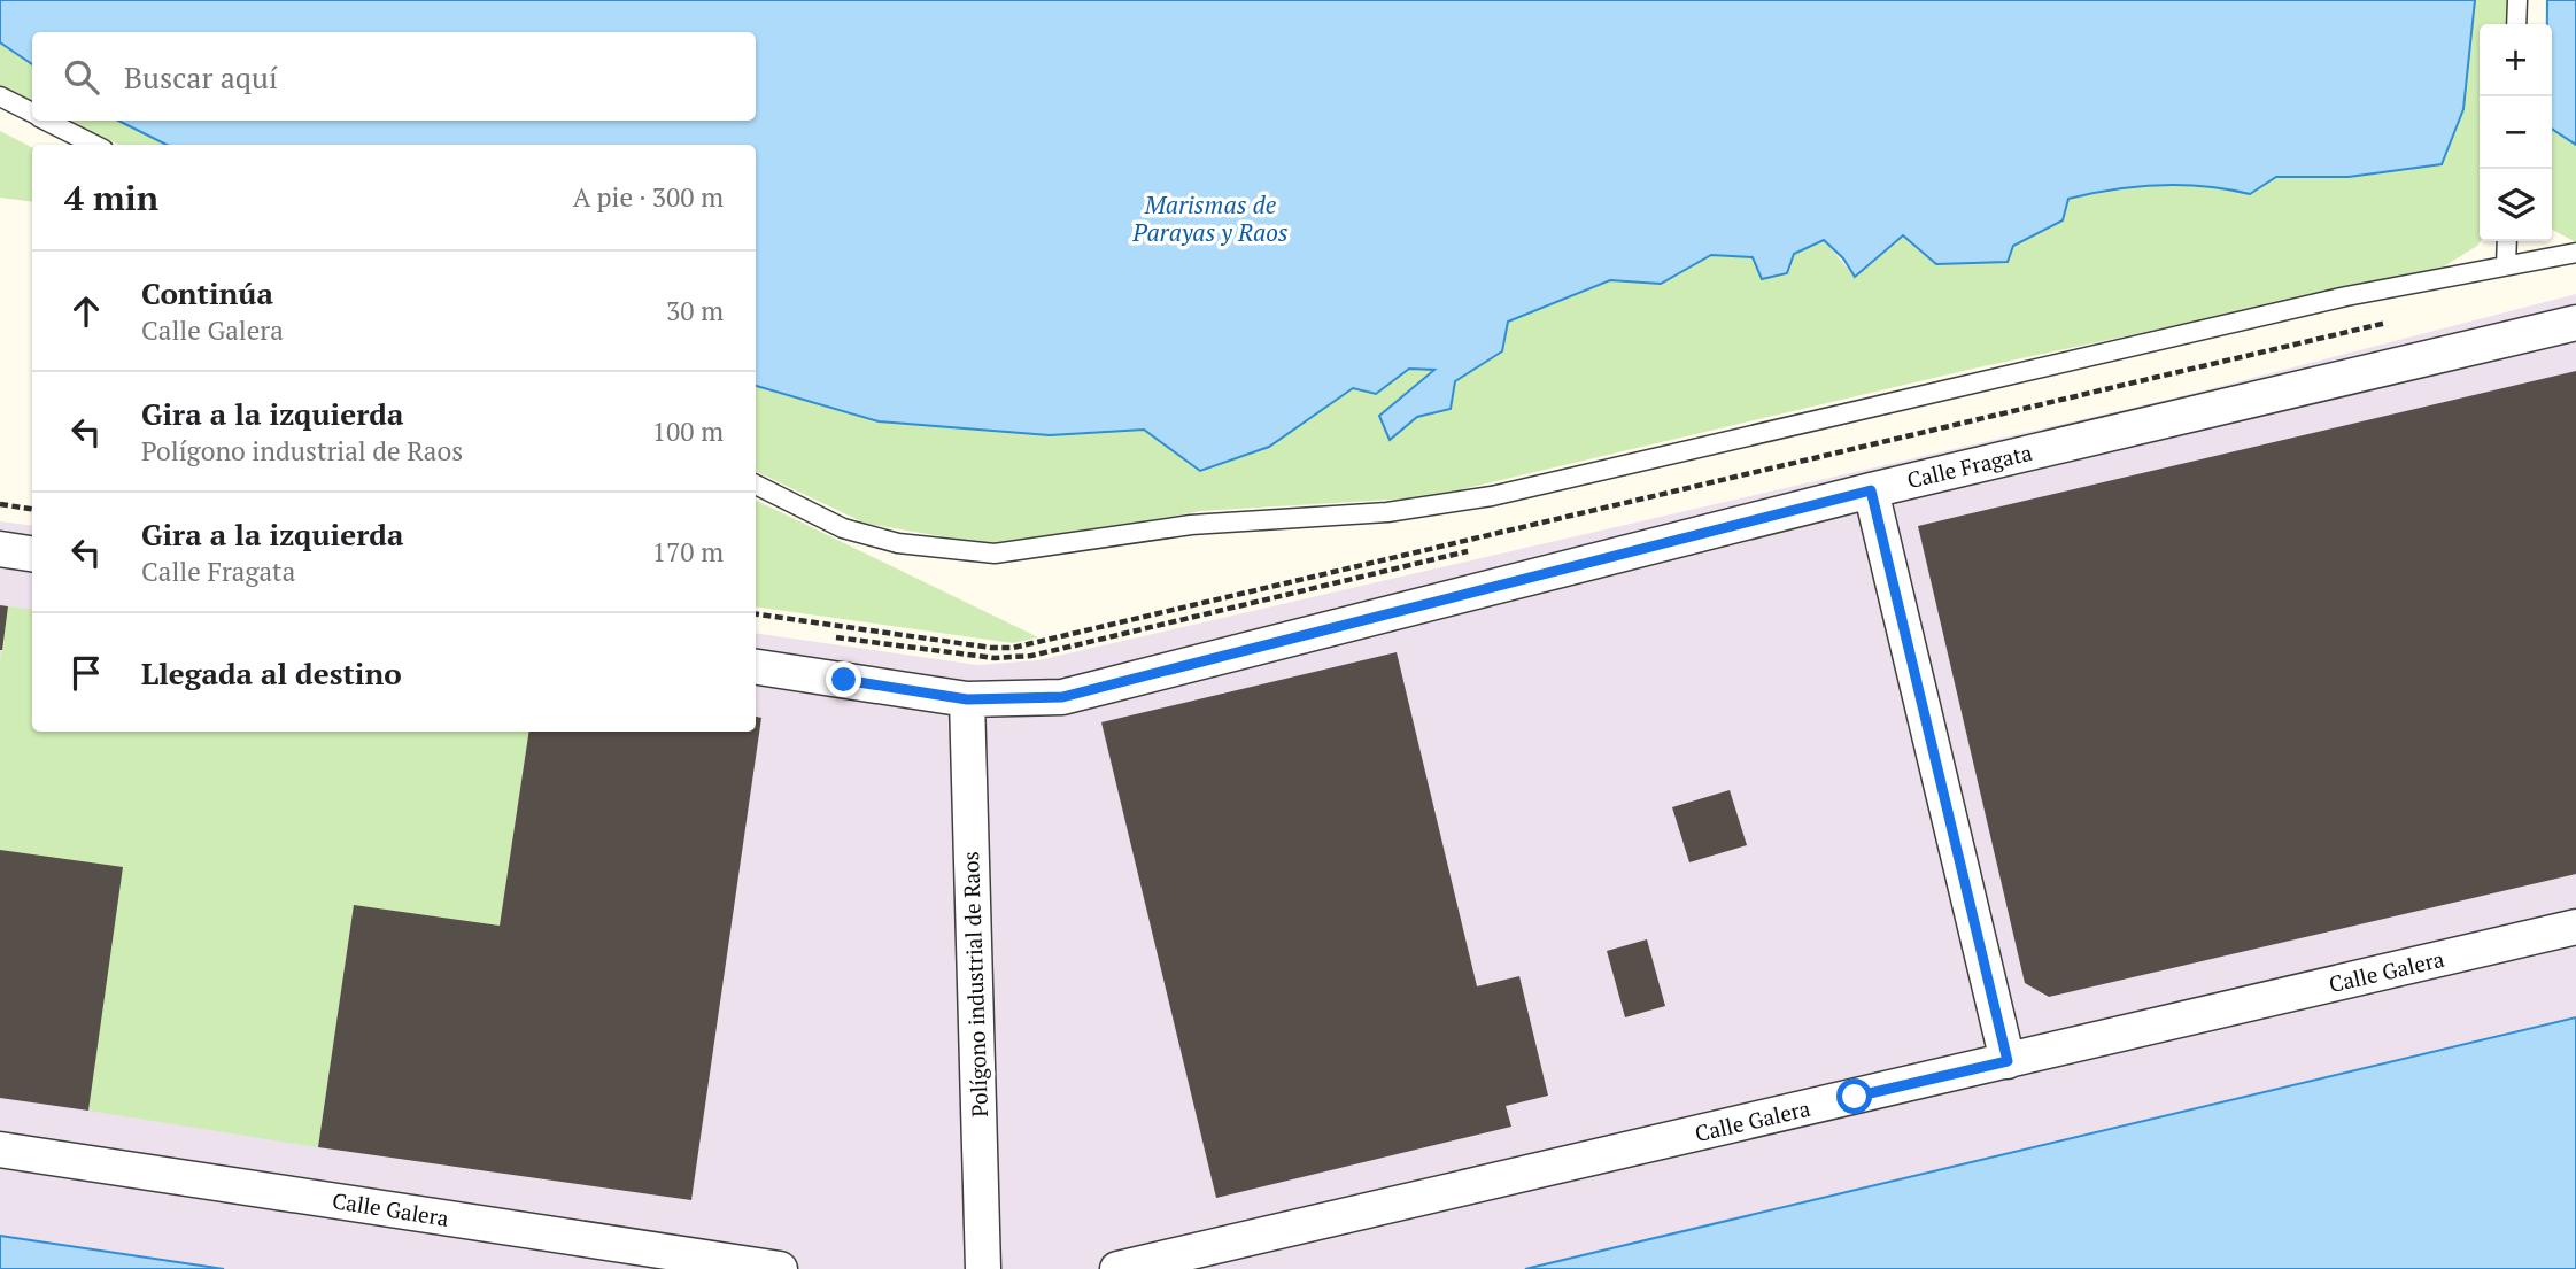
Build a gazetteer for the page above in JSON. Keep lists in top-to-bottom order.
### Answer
{
  "streets": {
    "street": ["Calle Fragata", "Calle Galera", "Polígono industrial de Raos"]
  },
  "crossings": [
    ["Calle Fragata", "Polígono industrial de Raos"]
  ],
  "water": ["Marismas de Parayas y Raos"],
  "page": {
    "map_buttons": ["+", "−"],
    "search": "Buscar aquí",
    "heading": ["4 min", "A pie · 300 m"],
    "list": [
      ["Continúa", "Calle Galera", "30 m"],
      ["Gira a la izquierda", "Polígono industrial de Raos", "100 m"],
      ["Gira a la izquierda", "Calle Fragata", "170 m"],
      "Llegada al destino"
    ]
  }
}
